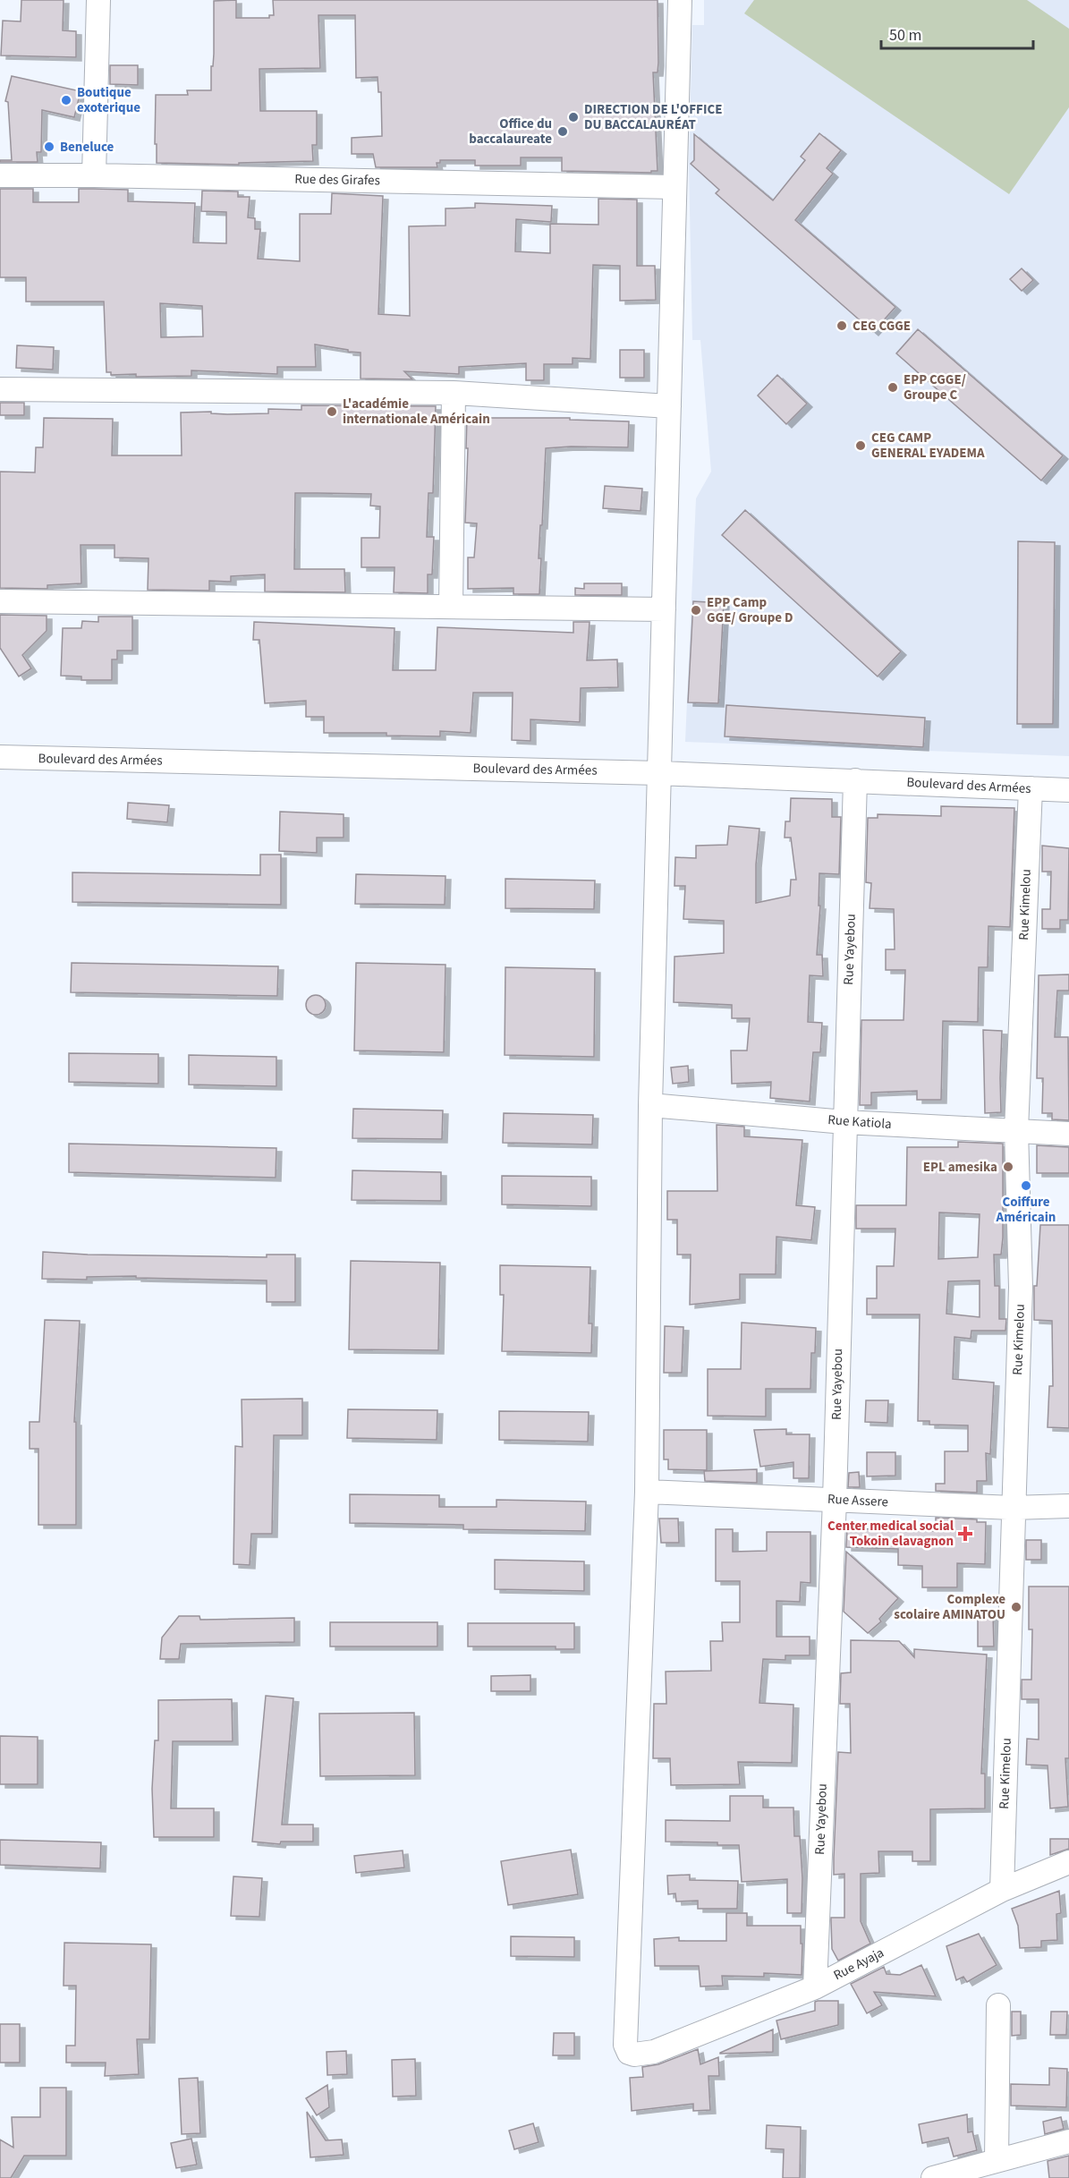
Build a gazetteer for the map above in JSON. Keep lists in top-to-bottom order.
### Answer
{
  "streets": {
    "street": [
      "Rue des Girafes",
      "Boulevard des Armées",
      "Rue Kimelou",
      "Rue Yayebou",
      "Rue Katiola",
      "Rue Assere",
      "Rue Ayaja"
    ]
  },
  "crossings": [
    ["Boulevard des Armées", "Rue Kimelou"],
    ["Boulevard des Armées", "Rue Yayebou"],
    ["Rue Kimelou", "Rue Katiola"],
    ["Rue Kimelou", "Rue Assere"],
    ["Rue Kimelou", "Rue Ayaja"],
    ["Rue Yayebou", "Rue Katiola"],
    ["Rue Yayebou", "Rue Assere"],
    ["Rue Yayebou", "Rue Ayaja"],
    ["Rue Assere", "Rue Ayaja"]
  ],
  "places": {
    "other": [
      "Boutique exoterique",
      "DIRECTION DE L'OFFICE DU BACCALAURÉAT",
      "Office du baccalaureate",
      "Beneluce",
      "CEG CGGE",
      "EPP CGGE/ Groupe C",
      "L'académie internationale Américain",
      "CEG CAMP GENERAL EYADEMA",
      "EPP Camp GGE/ Groupe D",
      "EPL amesika",
      "Coiffure Américain",
      "Complexe scolaire AMINATOU"
    ],
    "health": ["Center medical social Tokoin elavagnon"]
  },
  "scale_bar": "50 m"
}
